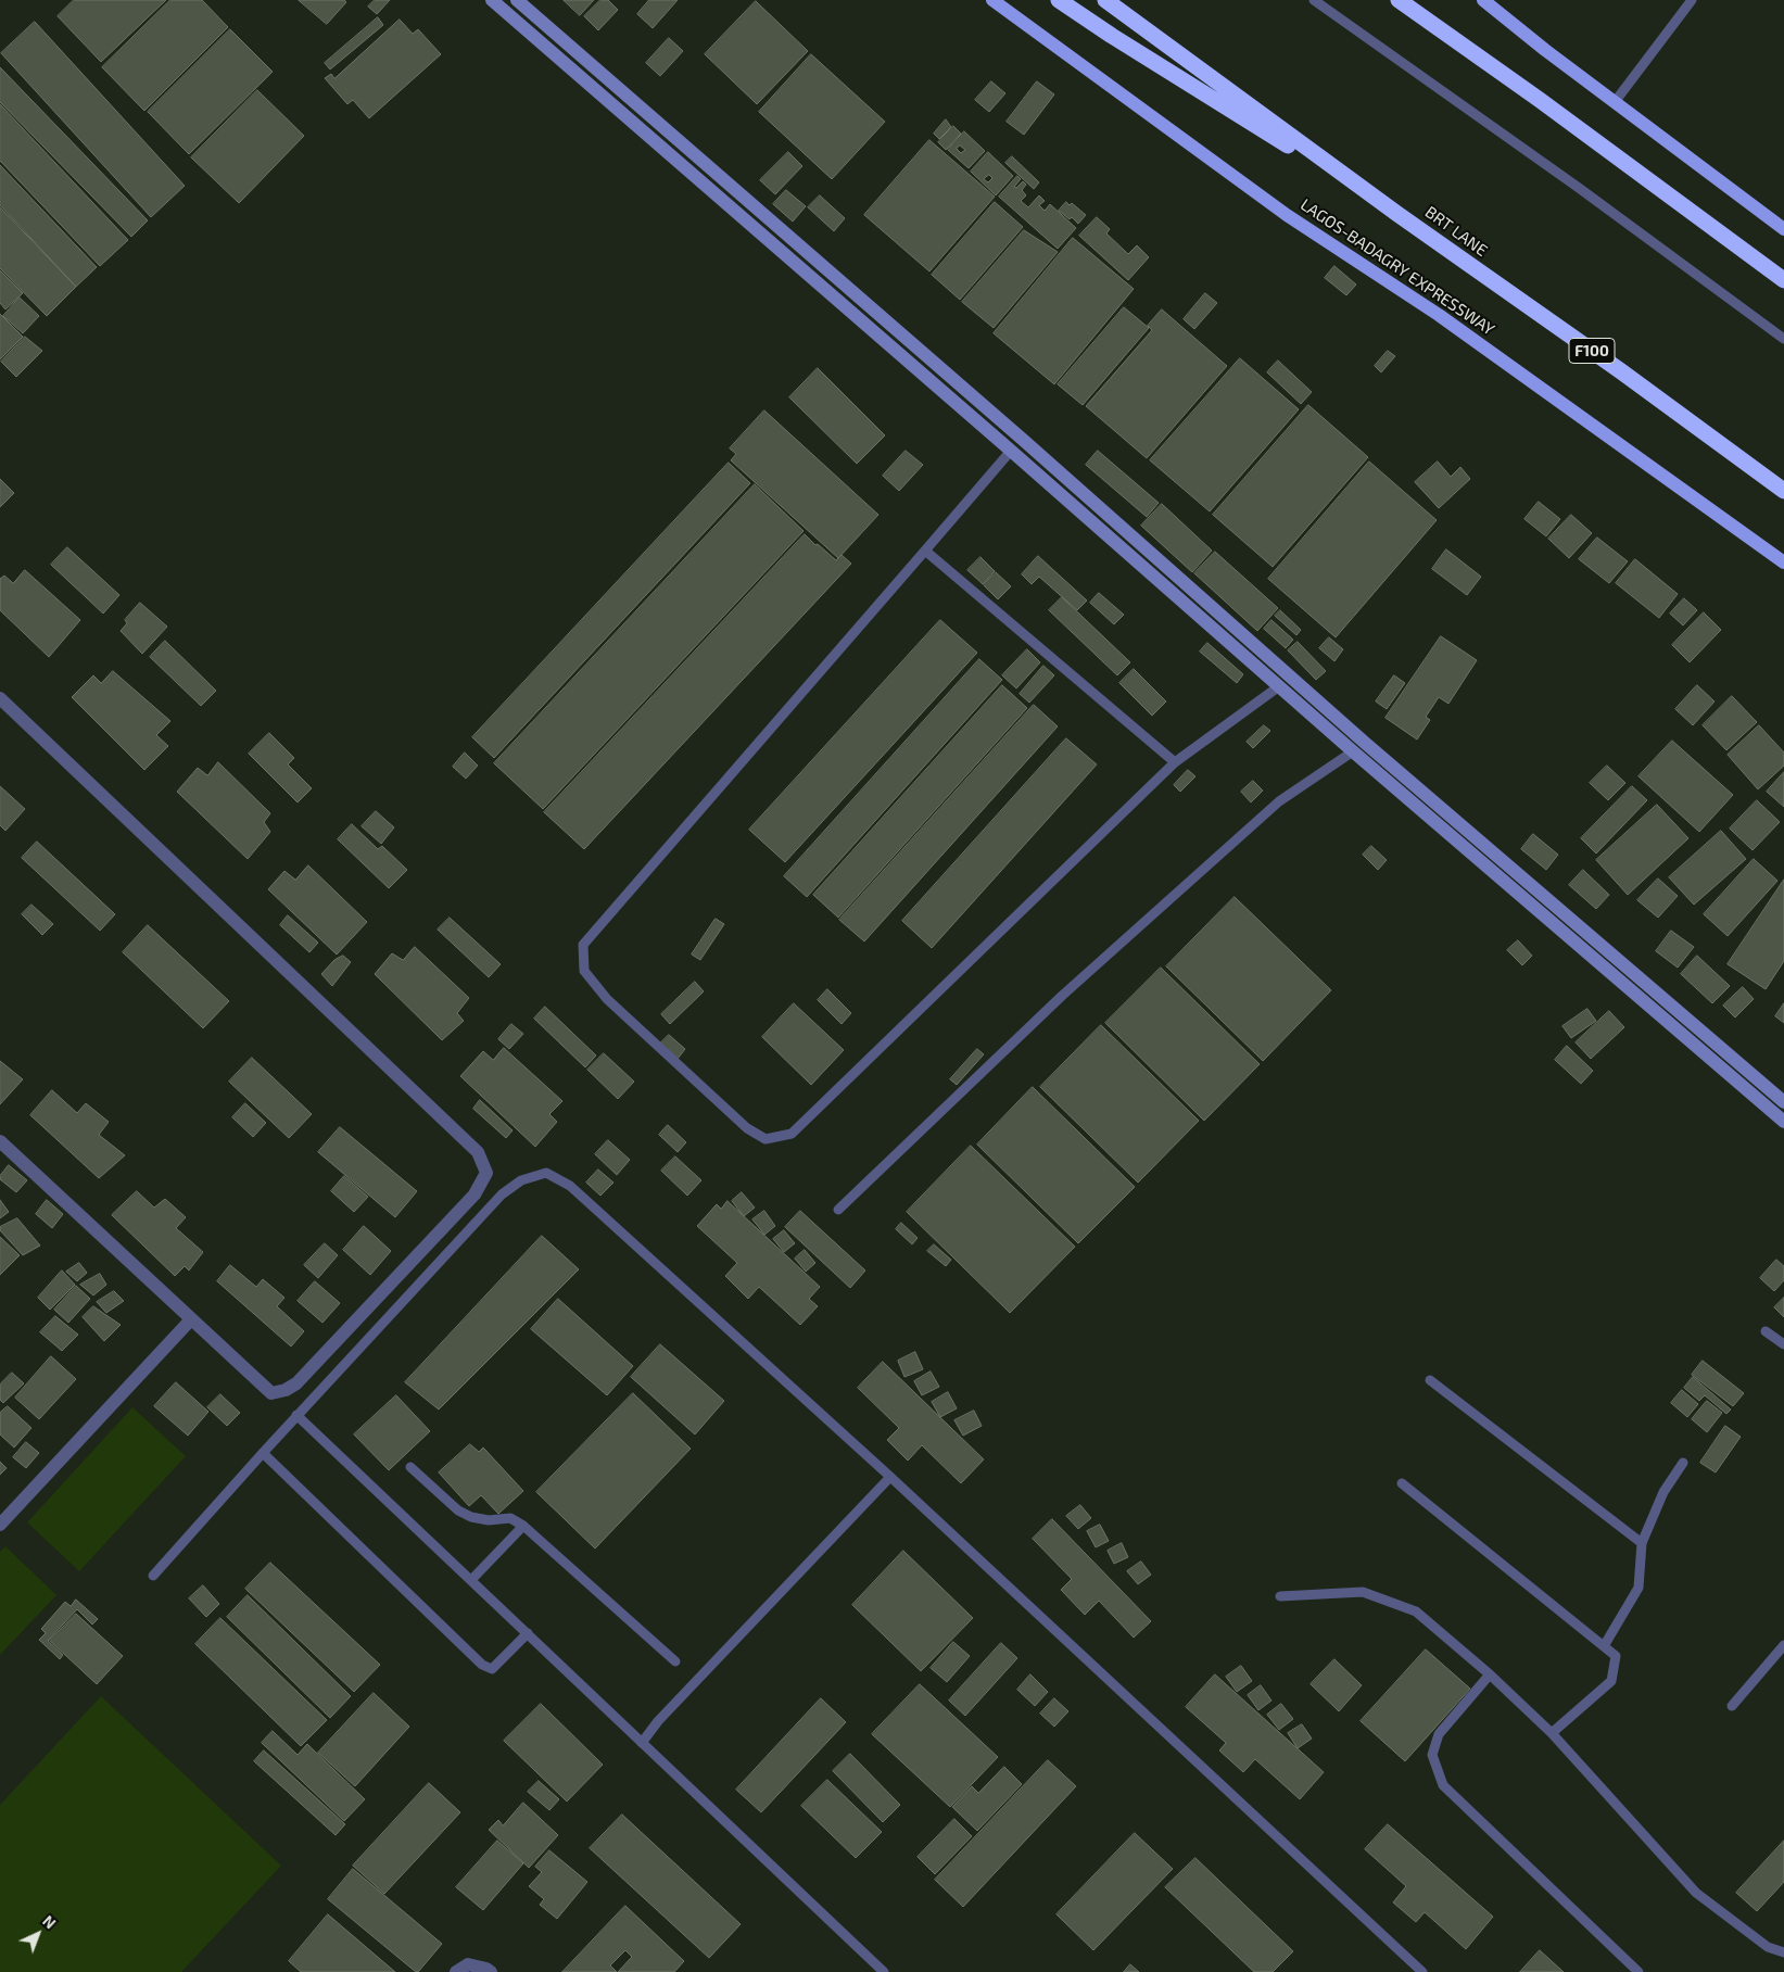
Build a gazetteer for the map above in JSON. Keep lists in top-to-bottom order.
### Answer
{
  "streets": {
    "highway": ["F100"],
    "main road": ["LAGOS-BADAGRY EXPRESSWAY"],
    "lane": ["BRT LANE"]
  },
  "north": "top right"
}
